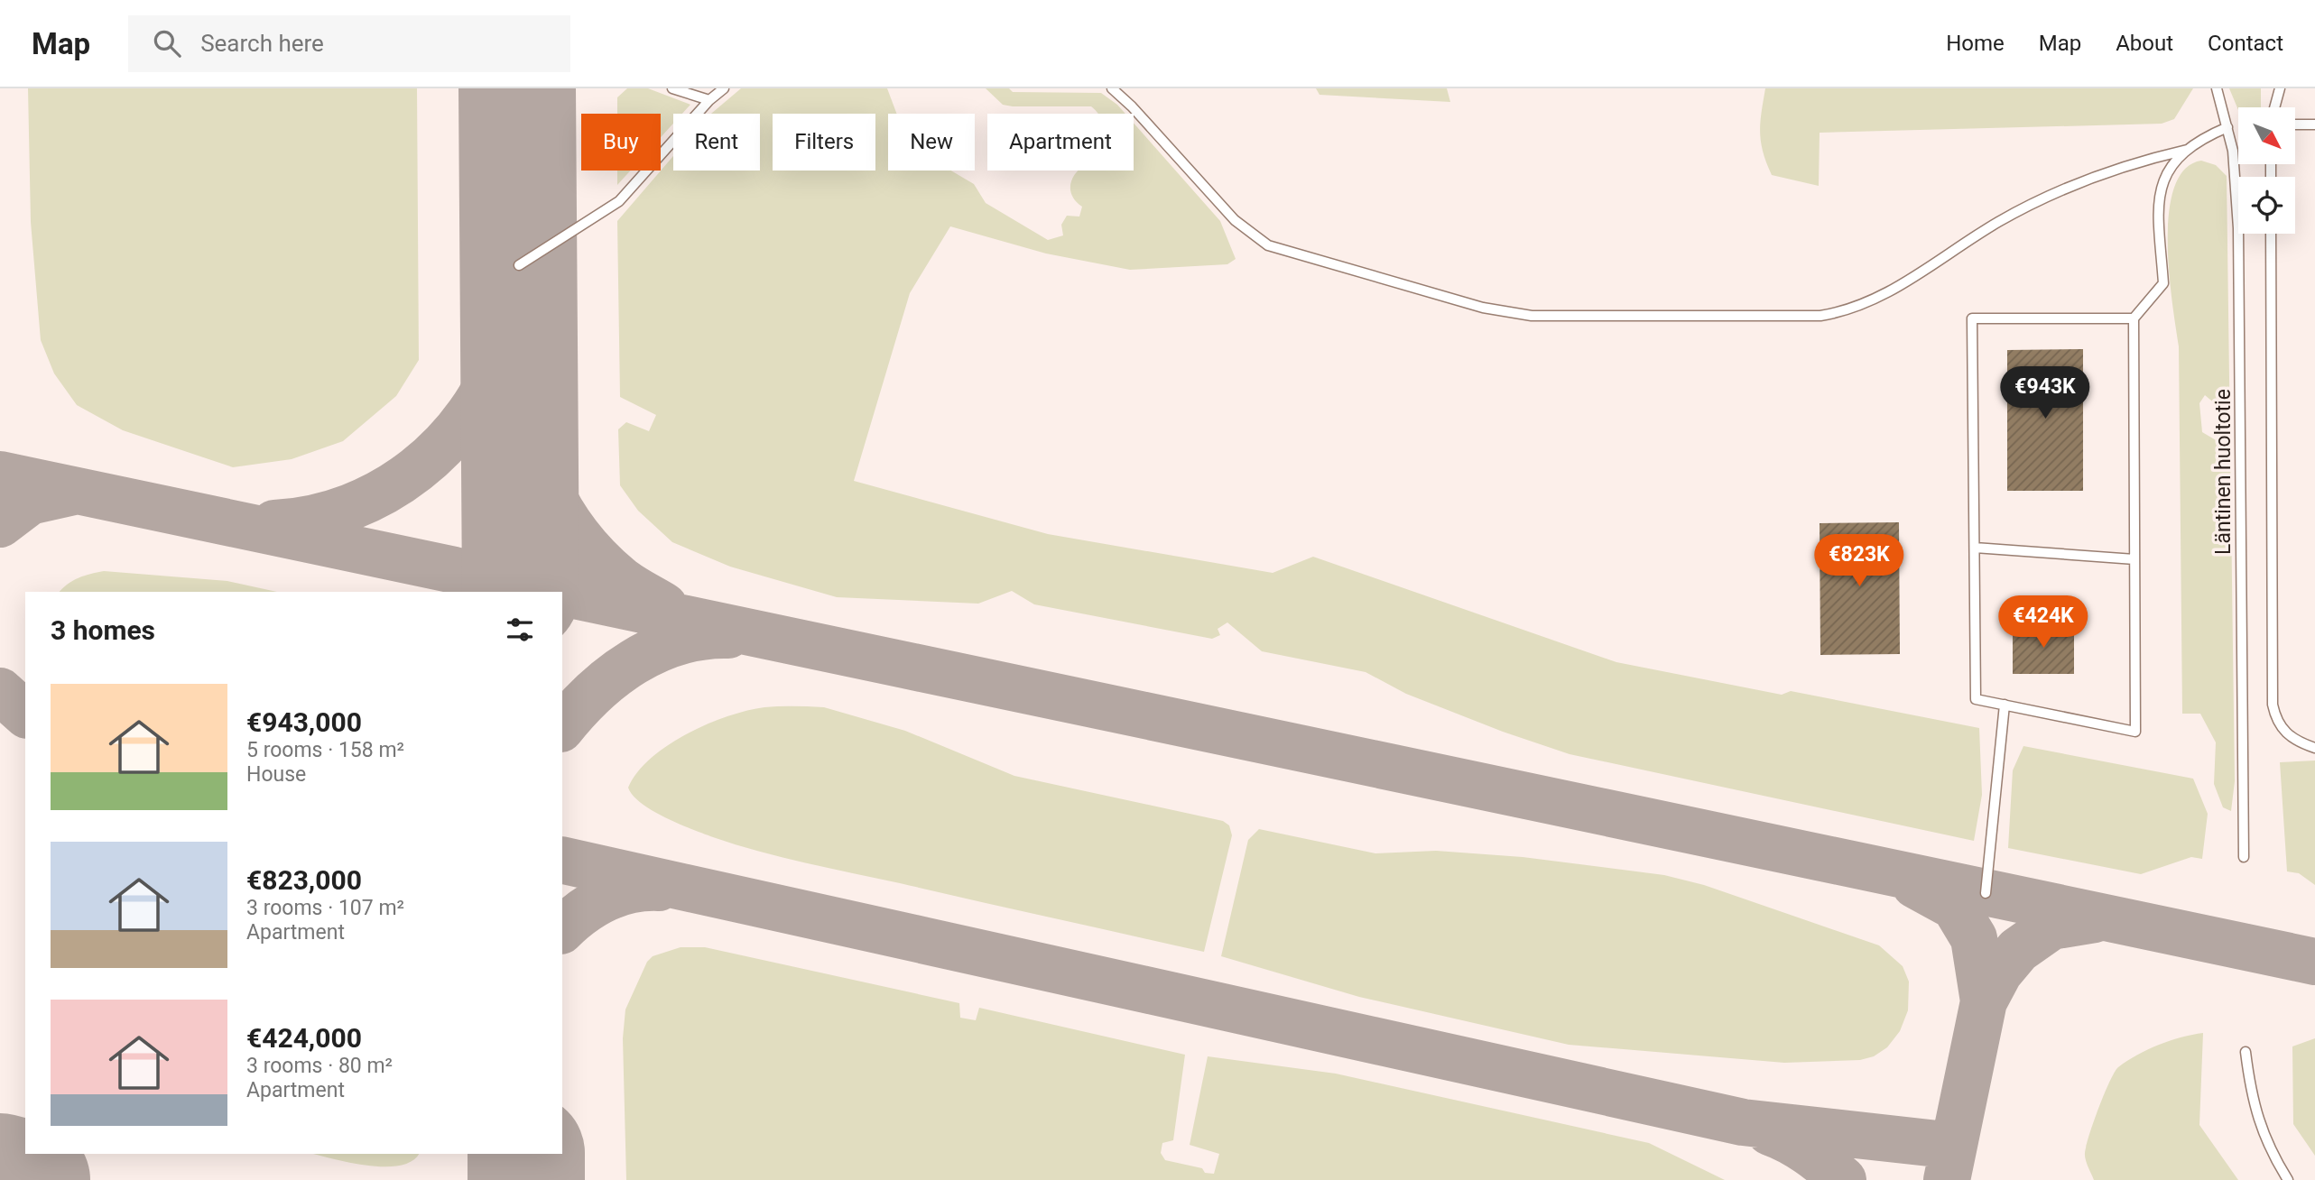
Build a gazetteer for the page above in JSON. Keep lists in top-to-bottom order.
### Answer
{
  "streets": {
    "lane": ["Läntinen huoltotie"]
  },
  "north": "bottom right",
  "page": {
    "header": "Map",
    "search": "Search here",
    "nav": [
      "Home",
      "Map",
      "About",
      "Contact"
    ],
    "chip": [
      "Buy",
      "Rent",
      "Filters",
      "New",
      "Apartment"
    ],
    "price": ["€943K", "€823K", "€424K"],
    "heading": "3 homes",
    "list": [
      {
        "name": "€943,000",
        "note": "5 rooms · 158 m² · House"
      },
      {
        "name": "€823,000",
        "note": "3 rooms · 107 m² · Apartment"
      },
      {
        "name": "€424,000",
        "note": "3 rooms · 80 m² · Apartment"
      }
    ]
  }
}
